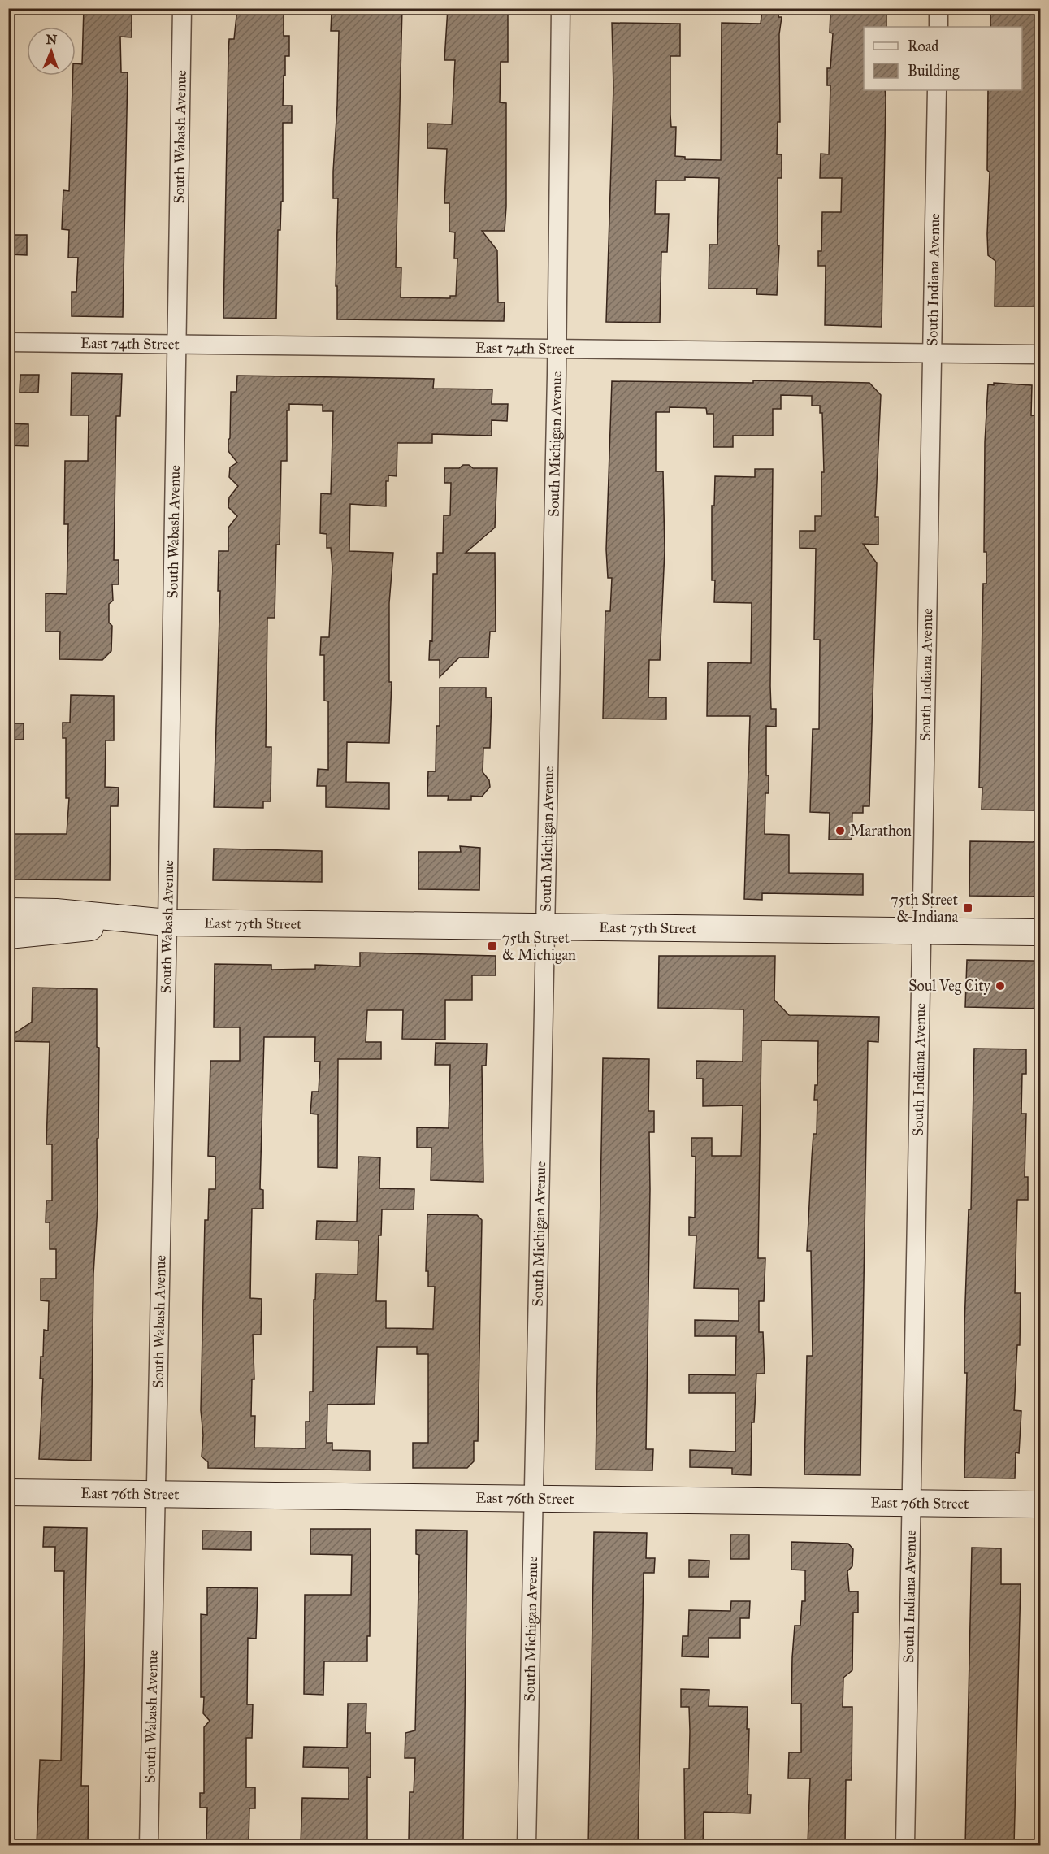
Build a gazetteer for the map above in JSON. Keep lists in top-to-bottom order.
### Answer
{
  "streets": {
    "street": [
      "South Wabash Avenue",
      "South Indiana Avenue",
      "East 74th Street",
      "South Michigan Avenue",
      "East 75th Street",
      "East 76th Street"
    ]
  },
  "crossings": [
    ["South Wabash Avenue", "East 74th Street"],
    ["South Wabash Avenue", "East 75th Street"],
    ["South Wabash Avenue", "East 76th Street"],
    ["South Indiana Avenue", "East 74th Street"],
    ["South Indiana Avenue", "East 75th Street"],
    ["South Indiana Avenue", "East 76th Street"],
    ["East 74th Street", "South Michigan Avenue"],
    ["South Michigan Avenue", "East 75th Street"],
    ["South Michigan Avenue", "East 76th Street"]
  ],
  "places": {
    "other": ["Marathon", "Soul Veg City"],
    "transit": ["75th Street & Indiana", "75th Street & Michigan"]
  },
  "legend": ["Road", "Building"],
  "north": "top"
}
